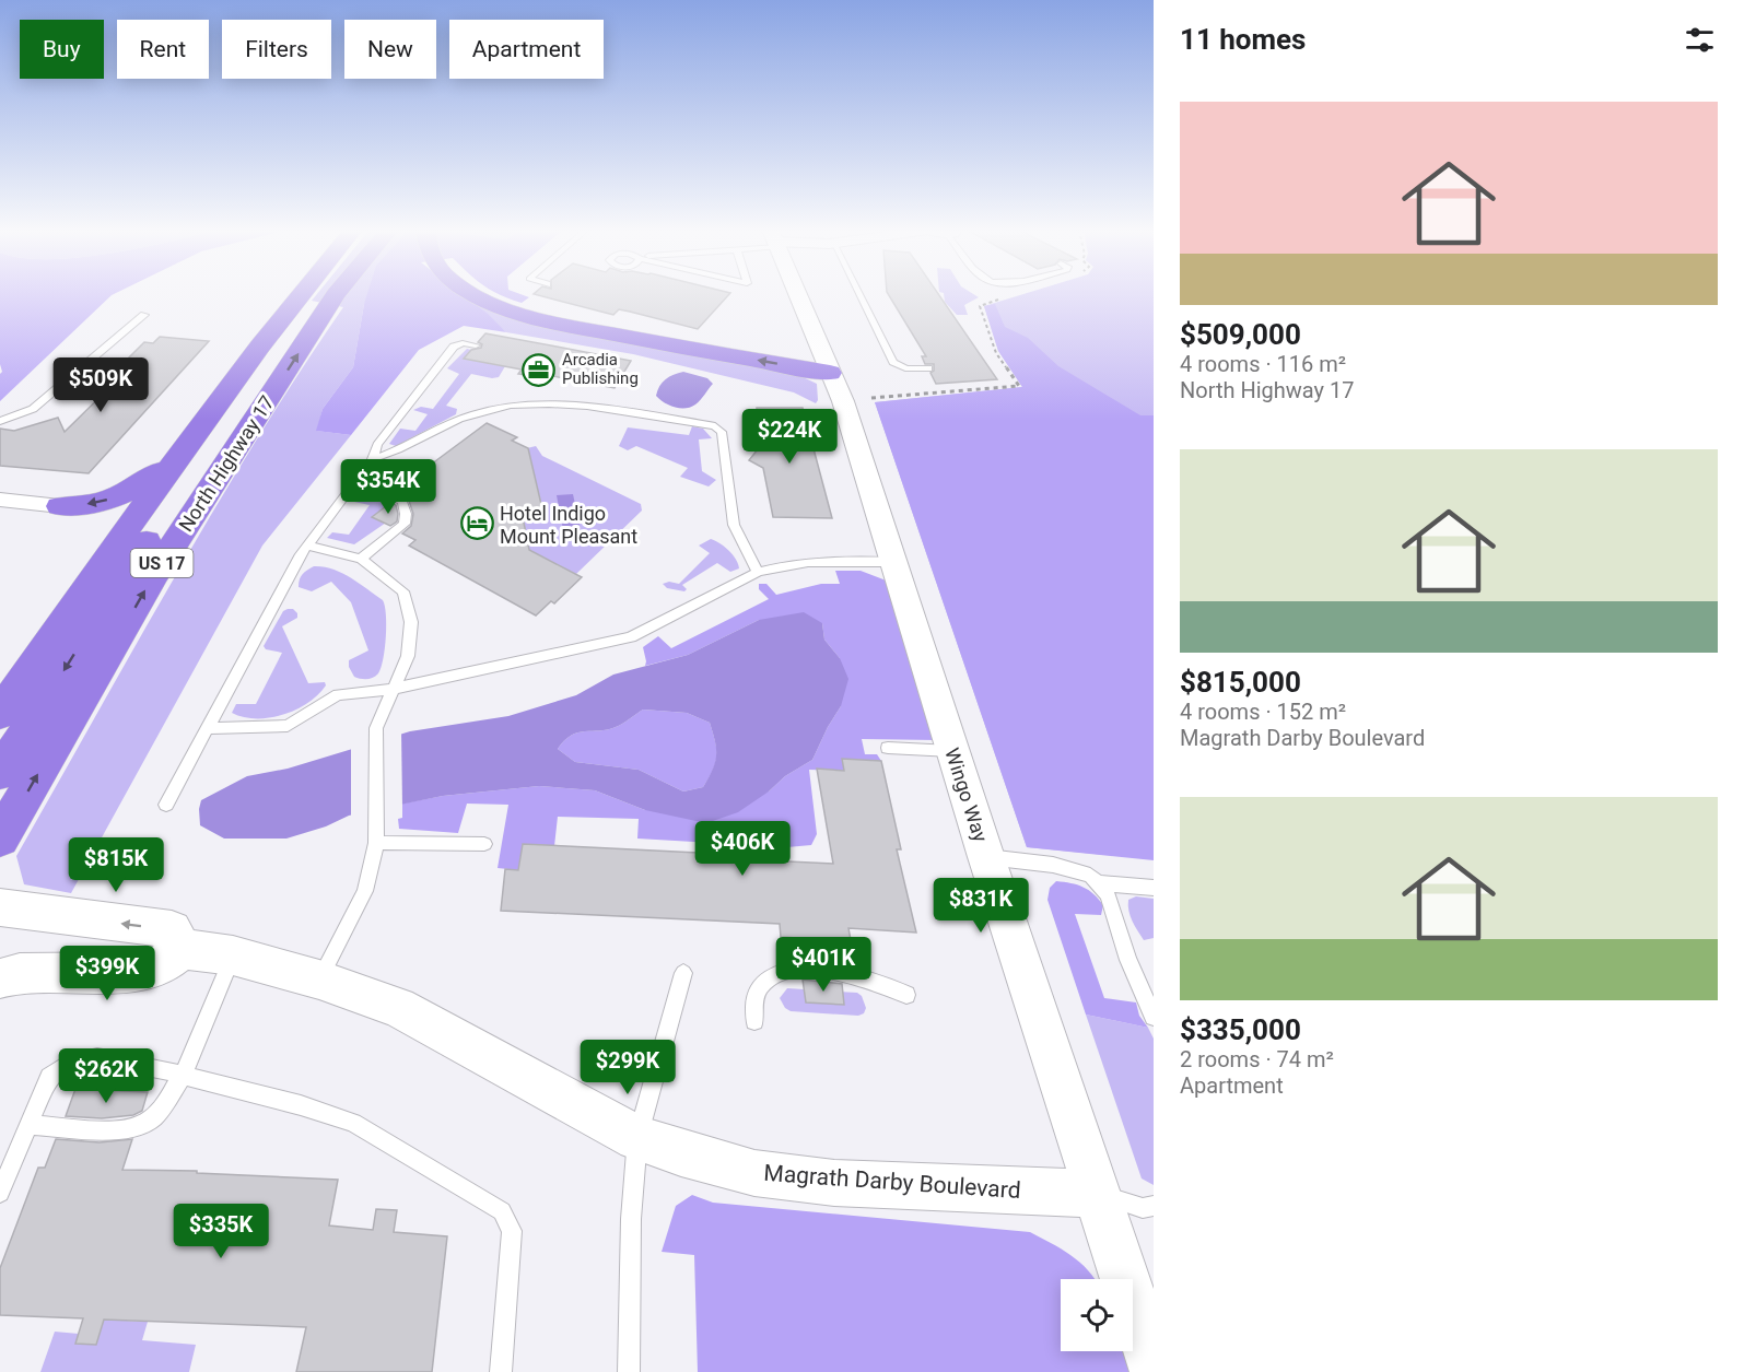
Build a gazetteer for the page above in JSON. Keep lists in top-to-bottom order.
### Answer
{
  "streets": {
    "highway": ["North Highway 17", "US 17"],
    "street": ["Wingo Way", "Magrath Darby Boulevard"]
  },
  "crossings": [
    ["Wingo Way", "Magrath Darby Boulevard"]
  ],
  "places": {
    "office": ["Arcadia Publishing"],
    "hotel": ["Hotel Indigo Mount Pleasant"]
  },
  "page": {
    "heading": "11 homes",
    "chip": [
      "Buy",
      "Rent",
      "Filters",
      "New",
      "Apartment"
    ],
    "list": [
      {
        "name": "$509,000",
        "note": "4 rooms · 116 m² · North Highway 17"
      },
      {
        "name": "$815,000",
        "note": "4 rooms · 152 m² · Magrath Darby Boulevard"
      },
      {
        "name": "$335,000",
        "note": "2 rooms · 74 m² · Apartment"
      }
    ],
    "price": [
      "$509K",
      "$224K",
      "$354K",
      "$406K",
      "$815K",
      "$831K",
      "$401K",
      "$399K",
      "$299K",
      "$262K",
      "$335K"
    ]
  }
}
